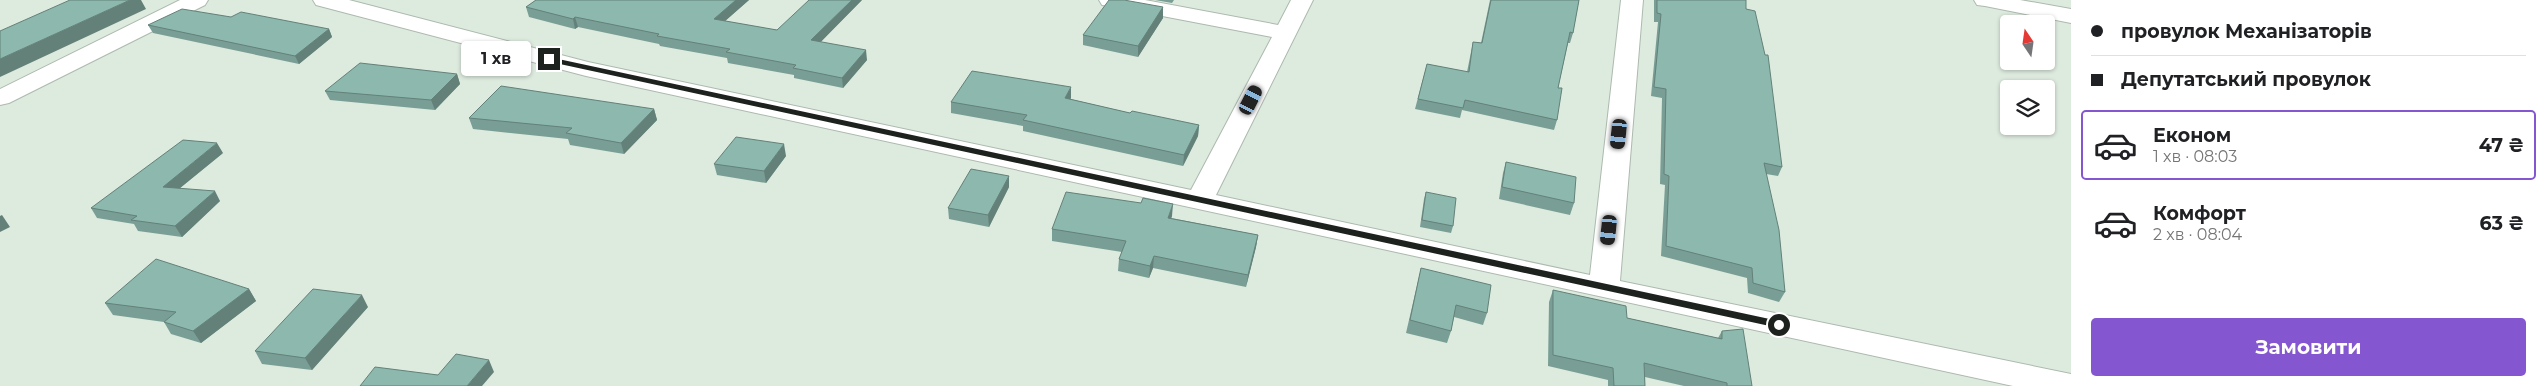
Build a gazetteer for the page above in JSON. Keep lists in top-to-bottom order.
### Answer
{
  "north": "top",
  "page": {
    "banner": ["провулок Механізаторів", "Депутатський провулок"],
    "bubble": "1 хв",
    "list": [
      {
        "name": "Економ",
        "note": "1 хв · 08:03",
        "value": "47 ₴"
      },
      {
        "name": "Комфорт",
        "note": "2 хв · 08:04",
        "value": "63 ₴"
      }
    ],
    "buttons": "Замовити"
  }
}
